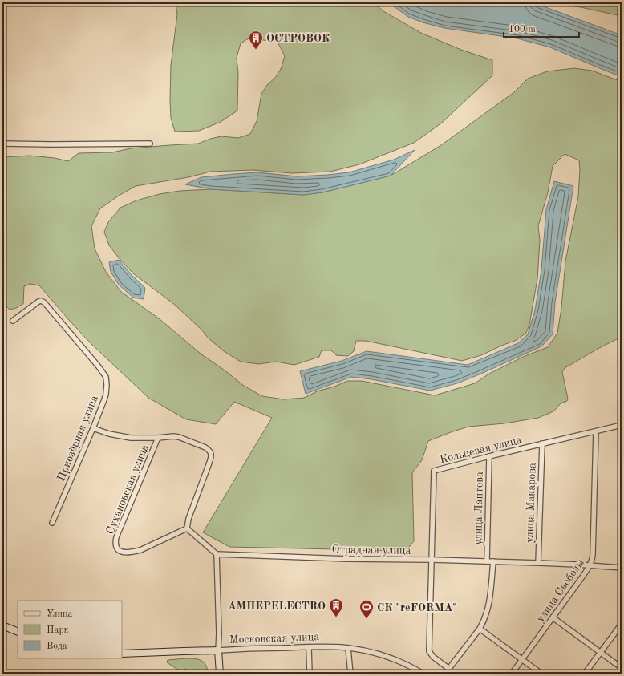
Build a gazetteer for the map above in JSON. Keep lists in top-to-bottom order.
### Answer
{
  "streets": {
    "main road": ["Московская улица"],
    "street": [
      "Приозёрная улица",
      "Кольцевая улица",
      "Сухановская улица",
      "улица Макарова",
      "улица Лаптева",
      "Отрадная улица",
      "улица Свободы"
    ]
  },
  "crossings": [
    ["Кольцевая улица", "улица Макарова"],
    ["Кольцевая улица", "улица Лаптева"],
    ["Кольцевая улица", "Отрадная улица"],
    ["Кольцевая улица", "улица Свободы"],
    ["улица Макарова", "Отрадная улица"],
    ["улица Лаптева", "Отрадная улица"],
    ["Отрадная улица", "улица Свободы"]
  ],
  "places": {
    "building": ["ОСТРОВОК", "АМПЕРELECTRO"],
    "sports": ["СК \"reFORMA\""]
  },
  "legend": ["Улица", "Парк", "Вода"],
  "scale_bar": "100 m"
}
